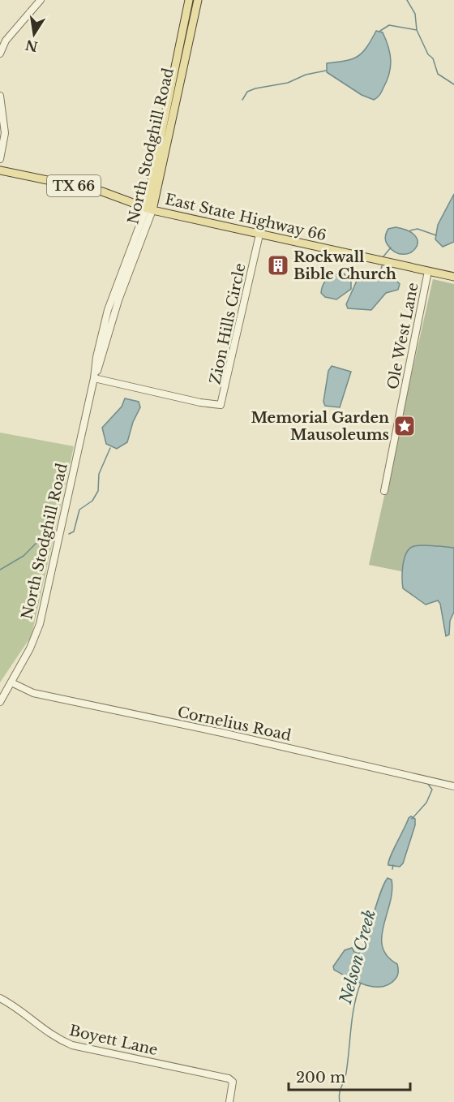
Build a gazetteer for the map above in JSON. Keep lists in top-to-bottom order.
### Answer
{
  "streets": {
    "main road": ["North Stodghill Road", "TX 66", "East State Highway 66"],
    "street": [
      "Zion Hills Circle",
      "Ole West Lane",
      "Cornelius Road",
      "Boyett Lane"
    ]
  },
  "crossings": [
    ["North Stodghill Road", "TX 66"],
    ["North Stodghill Road", "East State Highway 66"],
    ["North Stodghill Road", "Zion Hills Circle"],
    ["North Stodghill Road", "Cornelius Road"],
    ["TX 66", "East State Highway 66"],
    ["East State Highway 66", "Zion Hills Circle"],
    ["East State Highway 66", "Ole West Lane"]
  ],
  "water": ["Nelson Creek"],
  "places": {
    "building": ["Rockwall Bible Church"],
    "place": ["Memorial Garden Mausoleums"]
  },
  "scale_bar": "200 m",
  "north": "bottom"
}
